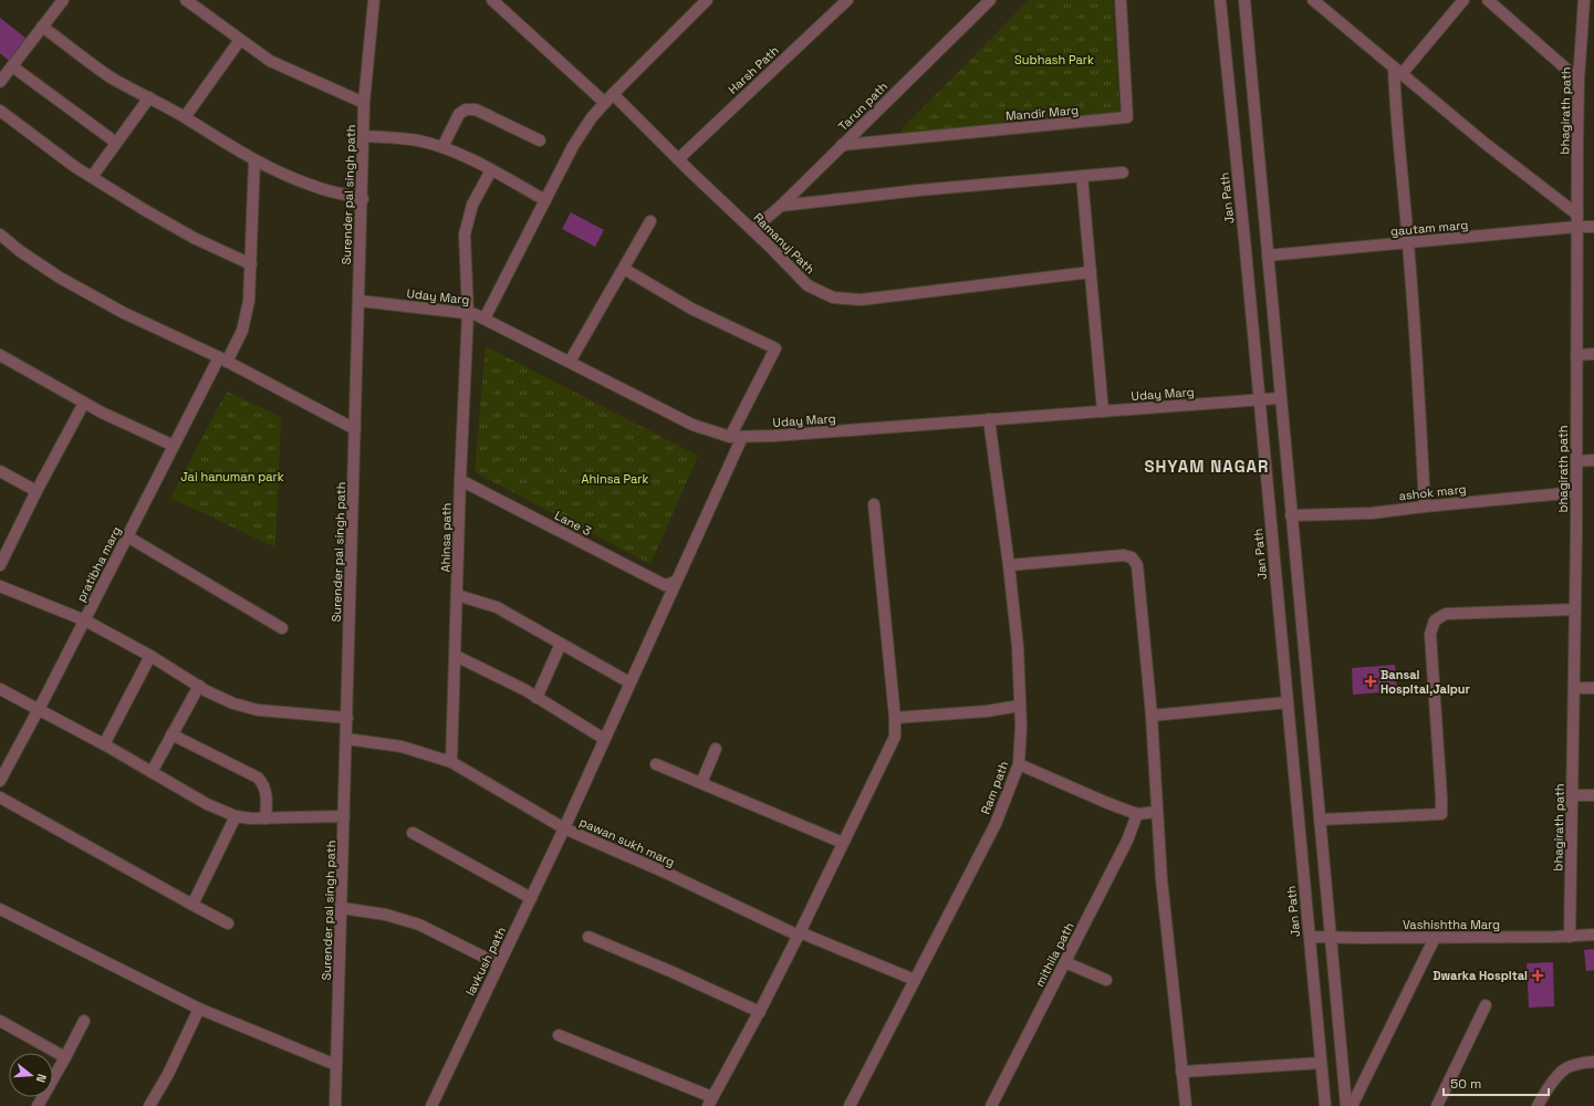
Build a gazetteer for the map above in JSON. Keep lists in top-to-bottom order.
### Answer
{
  "streets": {
    "street": [
      "Harsh Path",
      "Tarun path",
      "bhagirath path",
      "Mandir Marg",
      "Surender pal singh path",
      "Jan Path",
      "gautam marg",
      "Ramanuj Path",
      "Uday Marg",
      "ashok marg",
      "Lane 3",
      "Ahinsa path",
      "pratibha marg",
      "Ram path",
      "pawan sukh marg",
      "Vashishtha Marg",
      "mithila path",
      "lavkush path"
    ]
  },
  "crossings": [
    ["Harsh Path", "Ramanuj Path"],
    ["Tarun path", "Mandir Marg"],
    ["Tarun path", "Ramanuj Path"],
    ["bhagirath path", "gautam marg"],
    ["bhagirath path", "ashok marg"],
    ["bhagirath path", "Vashishtha Marg"],
    ["Surender pal singh path", "Uday Marg"],
    ["Surender pal singh path", "pawan sukh marg"],
    ["Jan Path", "Uday Marg"],
    ["Jan Path", "Vashishtha Marg"],
    ["Uday Marg", "Ahinsa path"],
    ["Uday Marg", "Ram path"],
    ["Uday Marg", "lavkush path"],
    ["Lane 3", "Ahinsa path"],
    ["Lane 3", "lavkush path"],
    ["Ahinsa path", "pawan sukh marg"],
    ["Ram path", "pawan sukh marg"],
    ["pawan sukh marg", "lavkush path"]
  ],
  "districts": ["SHYAM NAGAR"],
  "parks": ["Subhash Park", "Jai hanuman park", "Ahinsa Park"],
  "places": {
    "health": ["Bansal Hospital,Jaipur", "Dwarka Hospital"]
  },
  "scale_bar": "50 m",
  "north": "right"
}
